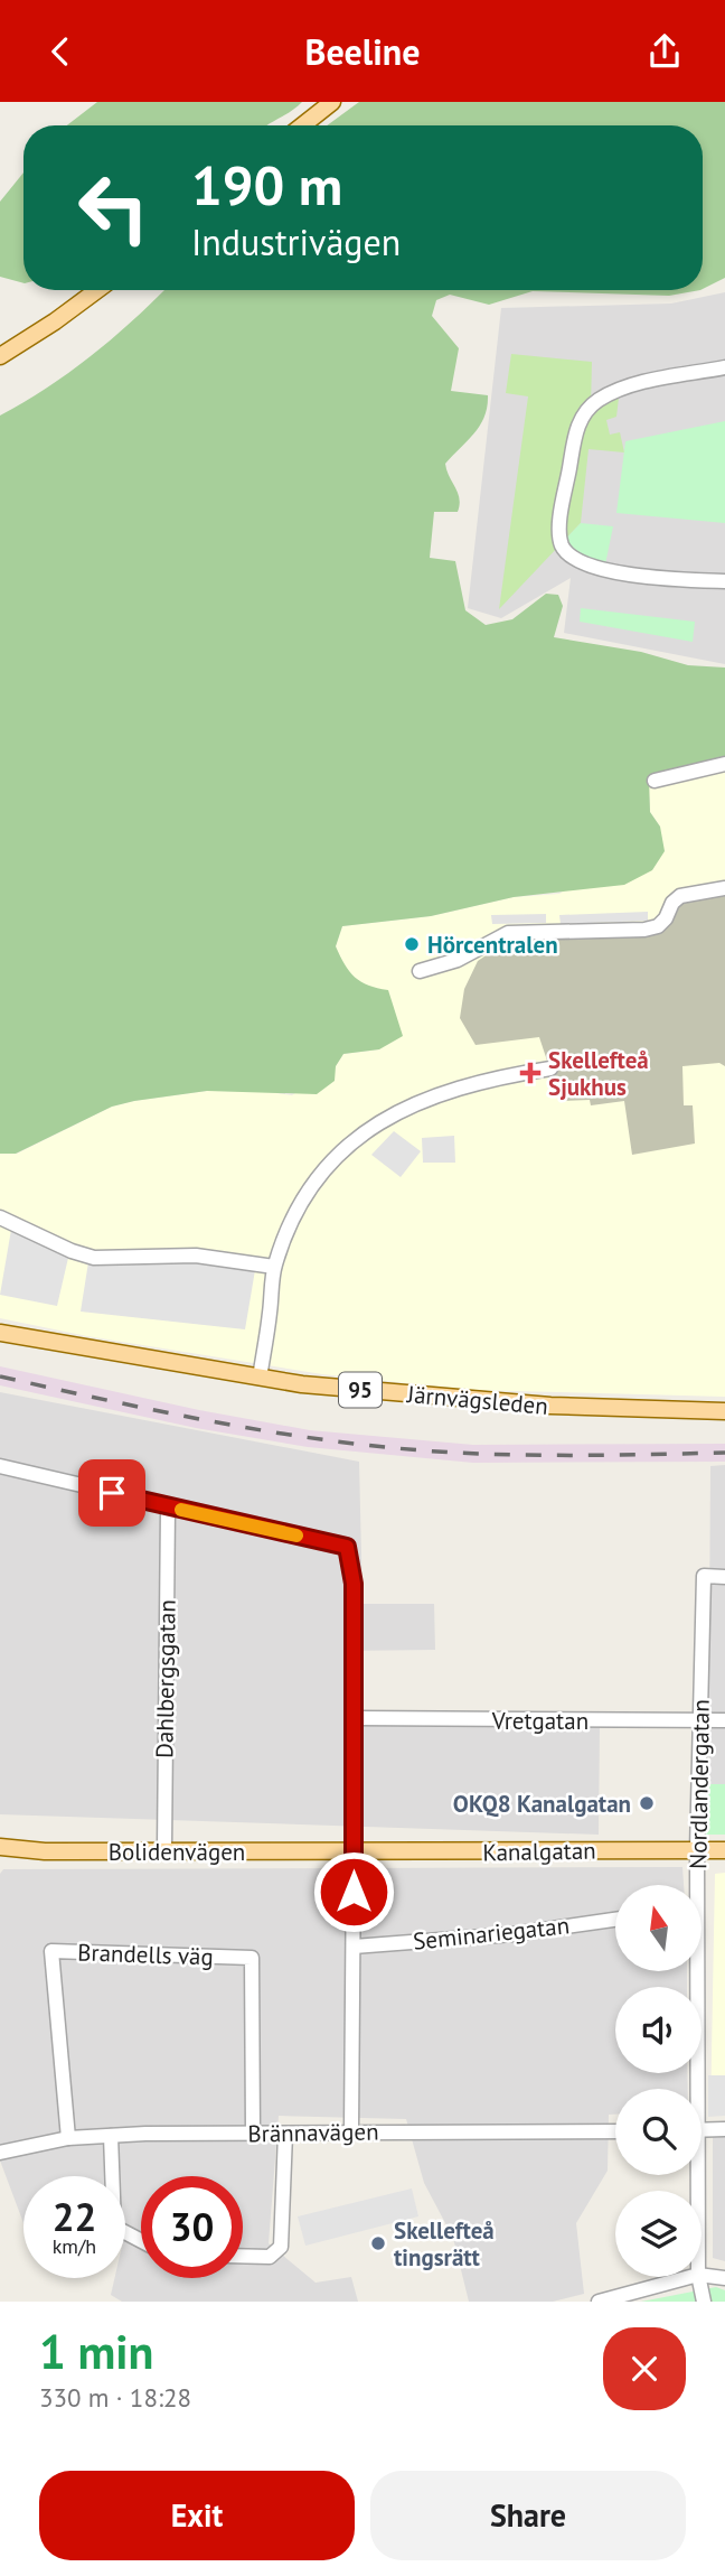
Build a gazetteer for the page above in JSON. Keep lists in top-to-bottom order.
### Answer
{
  "streets": {
    "main road": [
      "95",
      "Järnvägsleden",
      "Bolidenvägen",
      "Kanalgatan"
    ],
    "street": [
      "Dahlbergsgatan",
      "Vretgatan",
      "Nordlandergatan",
      "Seminariegatan",
      "Brandells väg",
      "Brännavägen"
    ]
  },
  "crossings": [
    ["Dahlbergsgatan", "Bolidenvägen"],
    ["Vretgatan", "Nordlandergatan"],
    ["Nordlandergatan", "Kanalgatan"],
    ["Bolidenvägen", "Kanalgatan"],
    ["Brandells väg", "Brännavägen"]
  ],
  "places": {
    "other": ["Hörcentralen", "OKQ8 Kanalgatan", "Skellefteå tingsrätt"],
    "health": ["Skellefteå Sjukhus"]
  },
  "north": "top",
  "page": {
    "header": "Beeline",
    "turn": ["190 m", "Industrivägen"],
    "speed": "22 km/h",
    "limit": "30",
    "heading": ["1 min", "330 m · 18:28"],
    "buttons": ["Exit", "Share"]
  }
}
